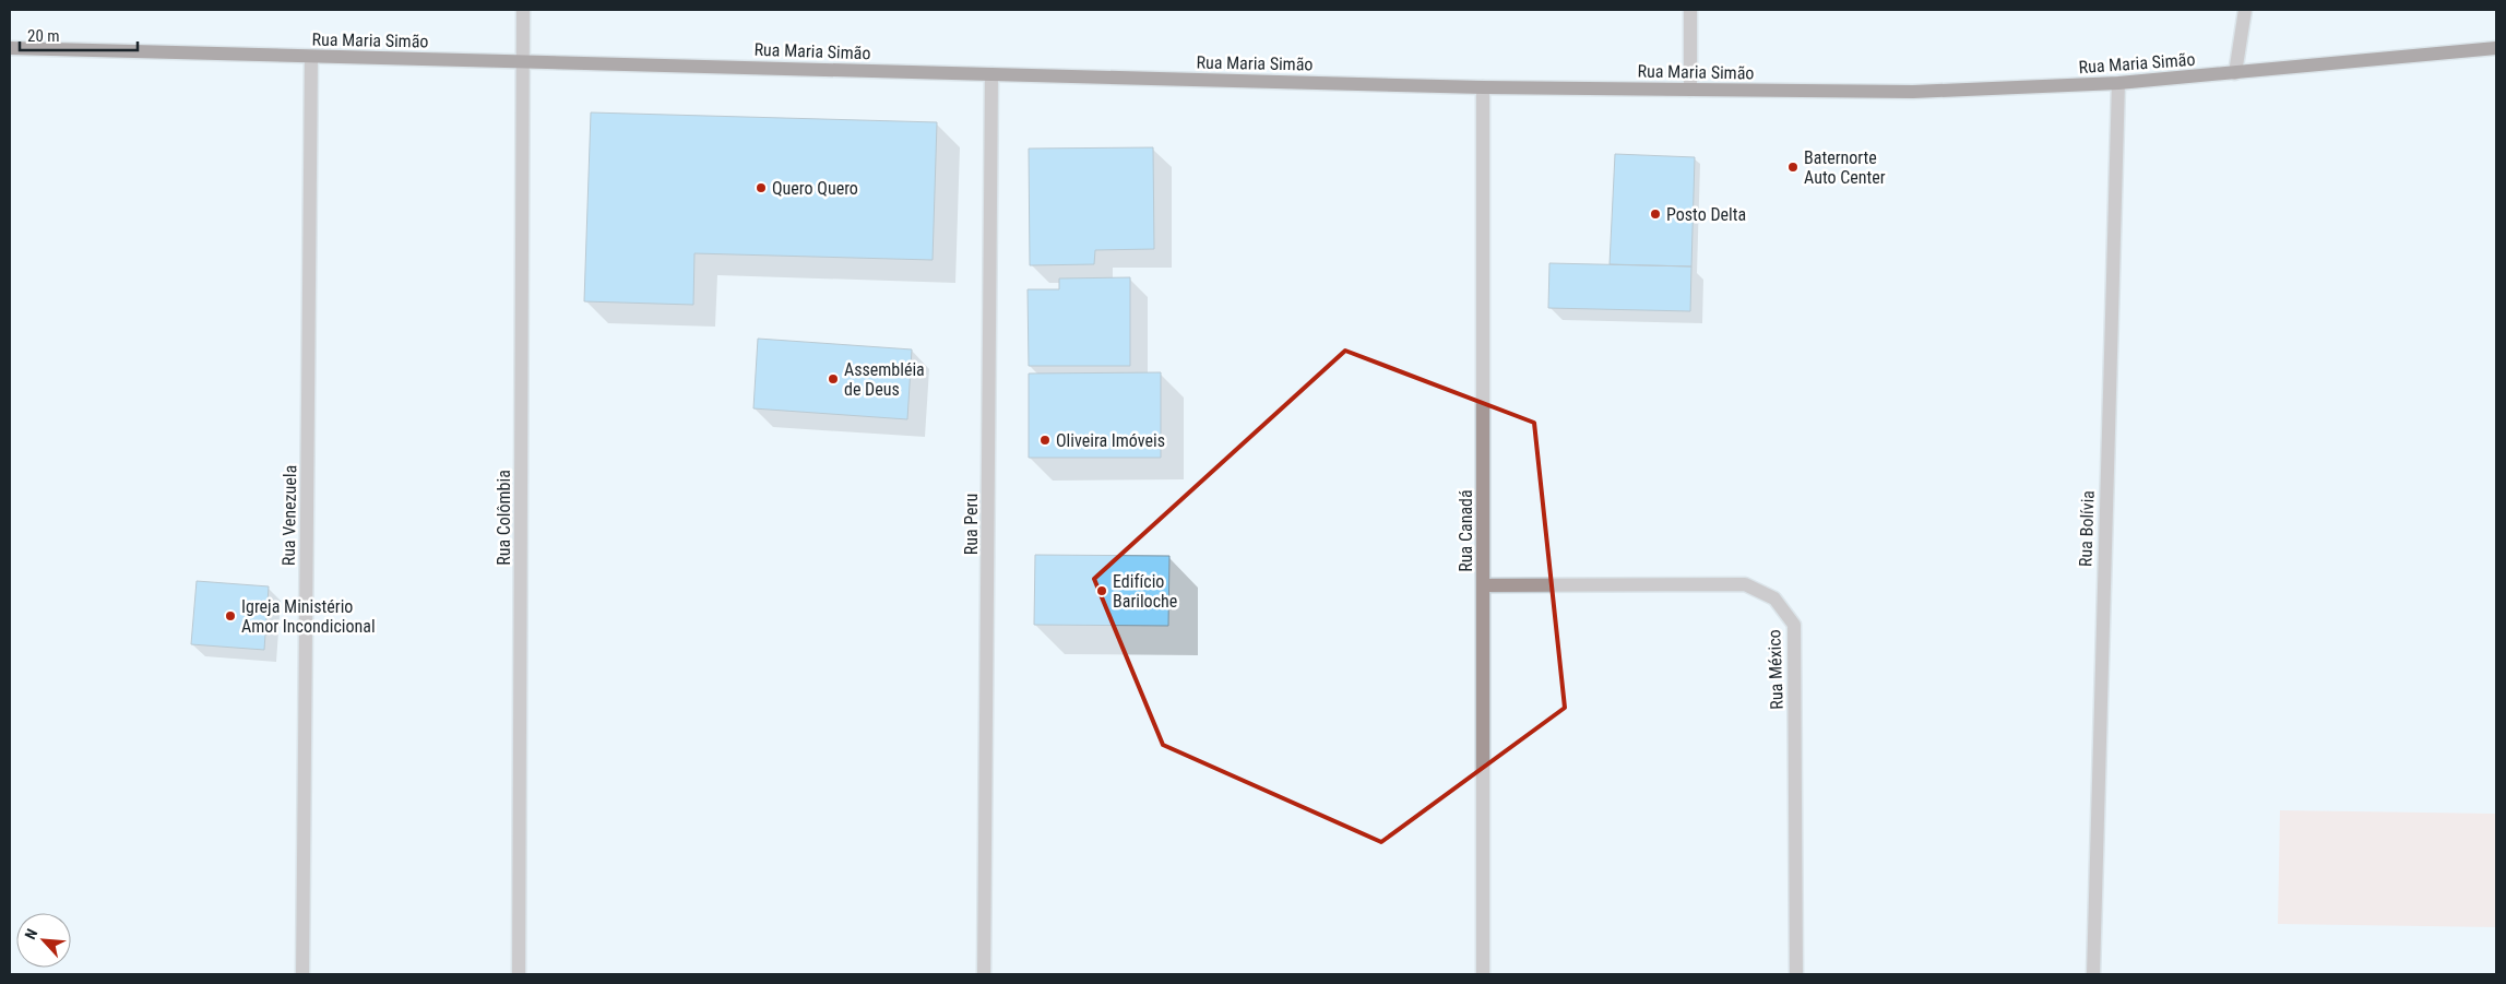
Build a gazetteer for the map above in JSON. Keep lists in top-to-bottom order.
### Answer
{
  "streets": {
    "main road": ["Rua Maria Simão"],
    "street": [
      "Rua Venezuela",
      "Rua Colômbia",
      "Rua Peru",
      "Rua Bolívia",
      "Rua Canadá",
      "Rua México"
    ]
  },
  "crossings": [
    ["Rua Maria Simão", "Rua Venezuela"],
    ["Rua Maria Simão", "Rua Colômbia"],
    ["Rua Maria Simão", "Rua Peru"],
    ["Rua Maria Simão", "Rua Bolívia"],
    ["Rua Maria Simão", "Rua Canadá"],
    ["Rua Canadá", "Rua México"]
  ],
  "places": [
    "Baternorte Auto Center",
    "Quero Quero",
    "Posto Delta",
    "Assembléia de Deus",
    "Oliveira Imóveis",
    "Edifício Bariloche",
    "Igreja Ministério Amor Incondicional"
  ],
  "scale_bar": "20 m",
  "north": "top left"
}
